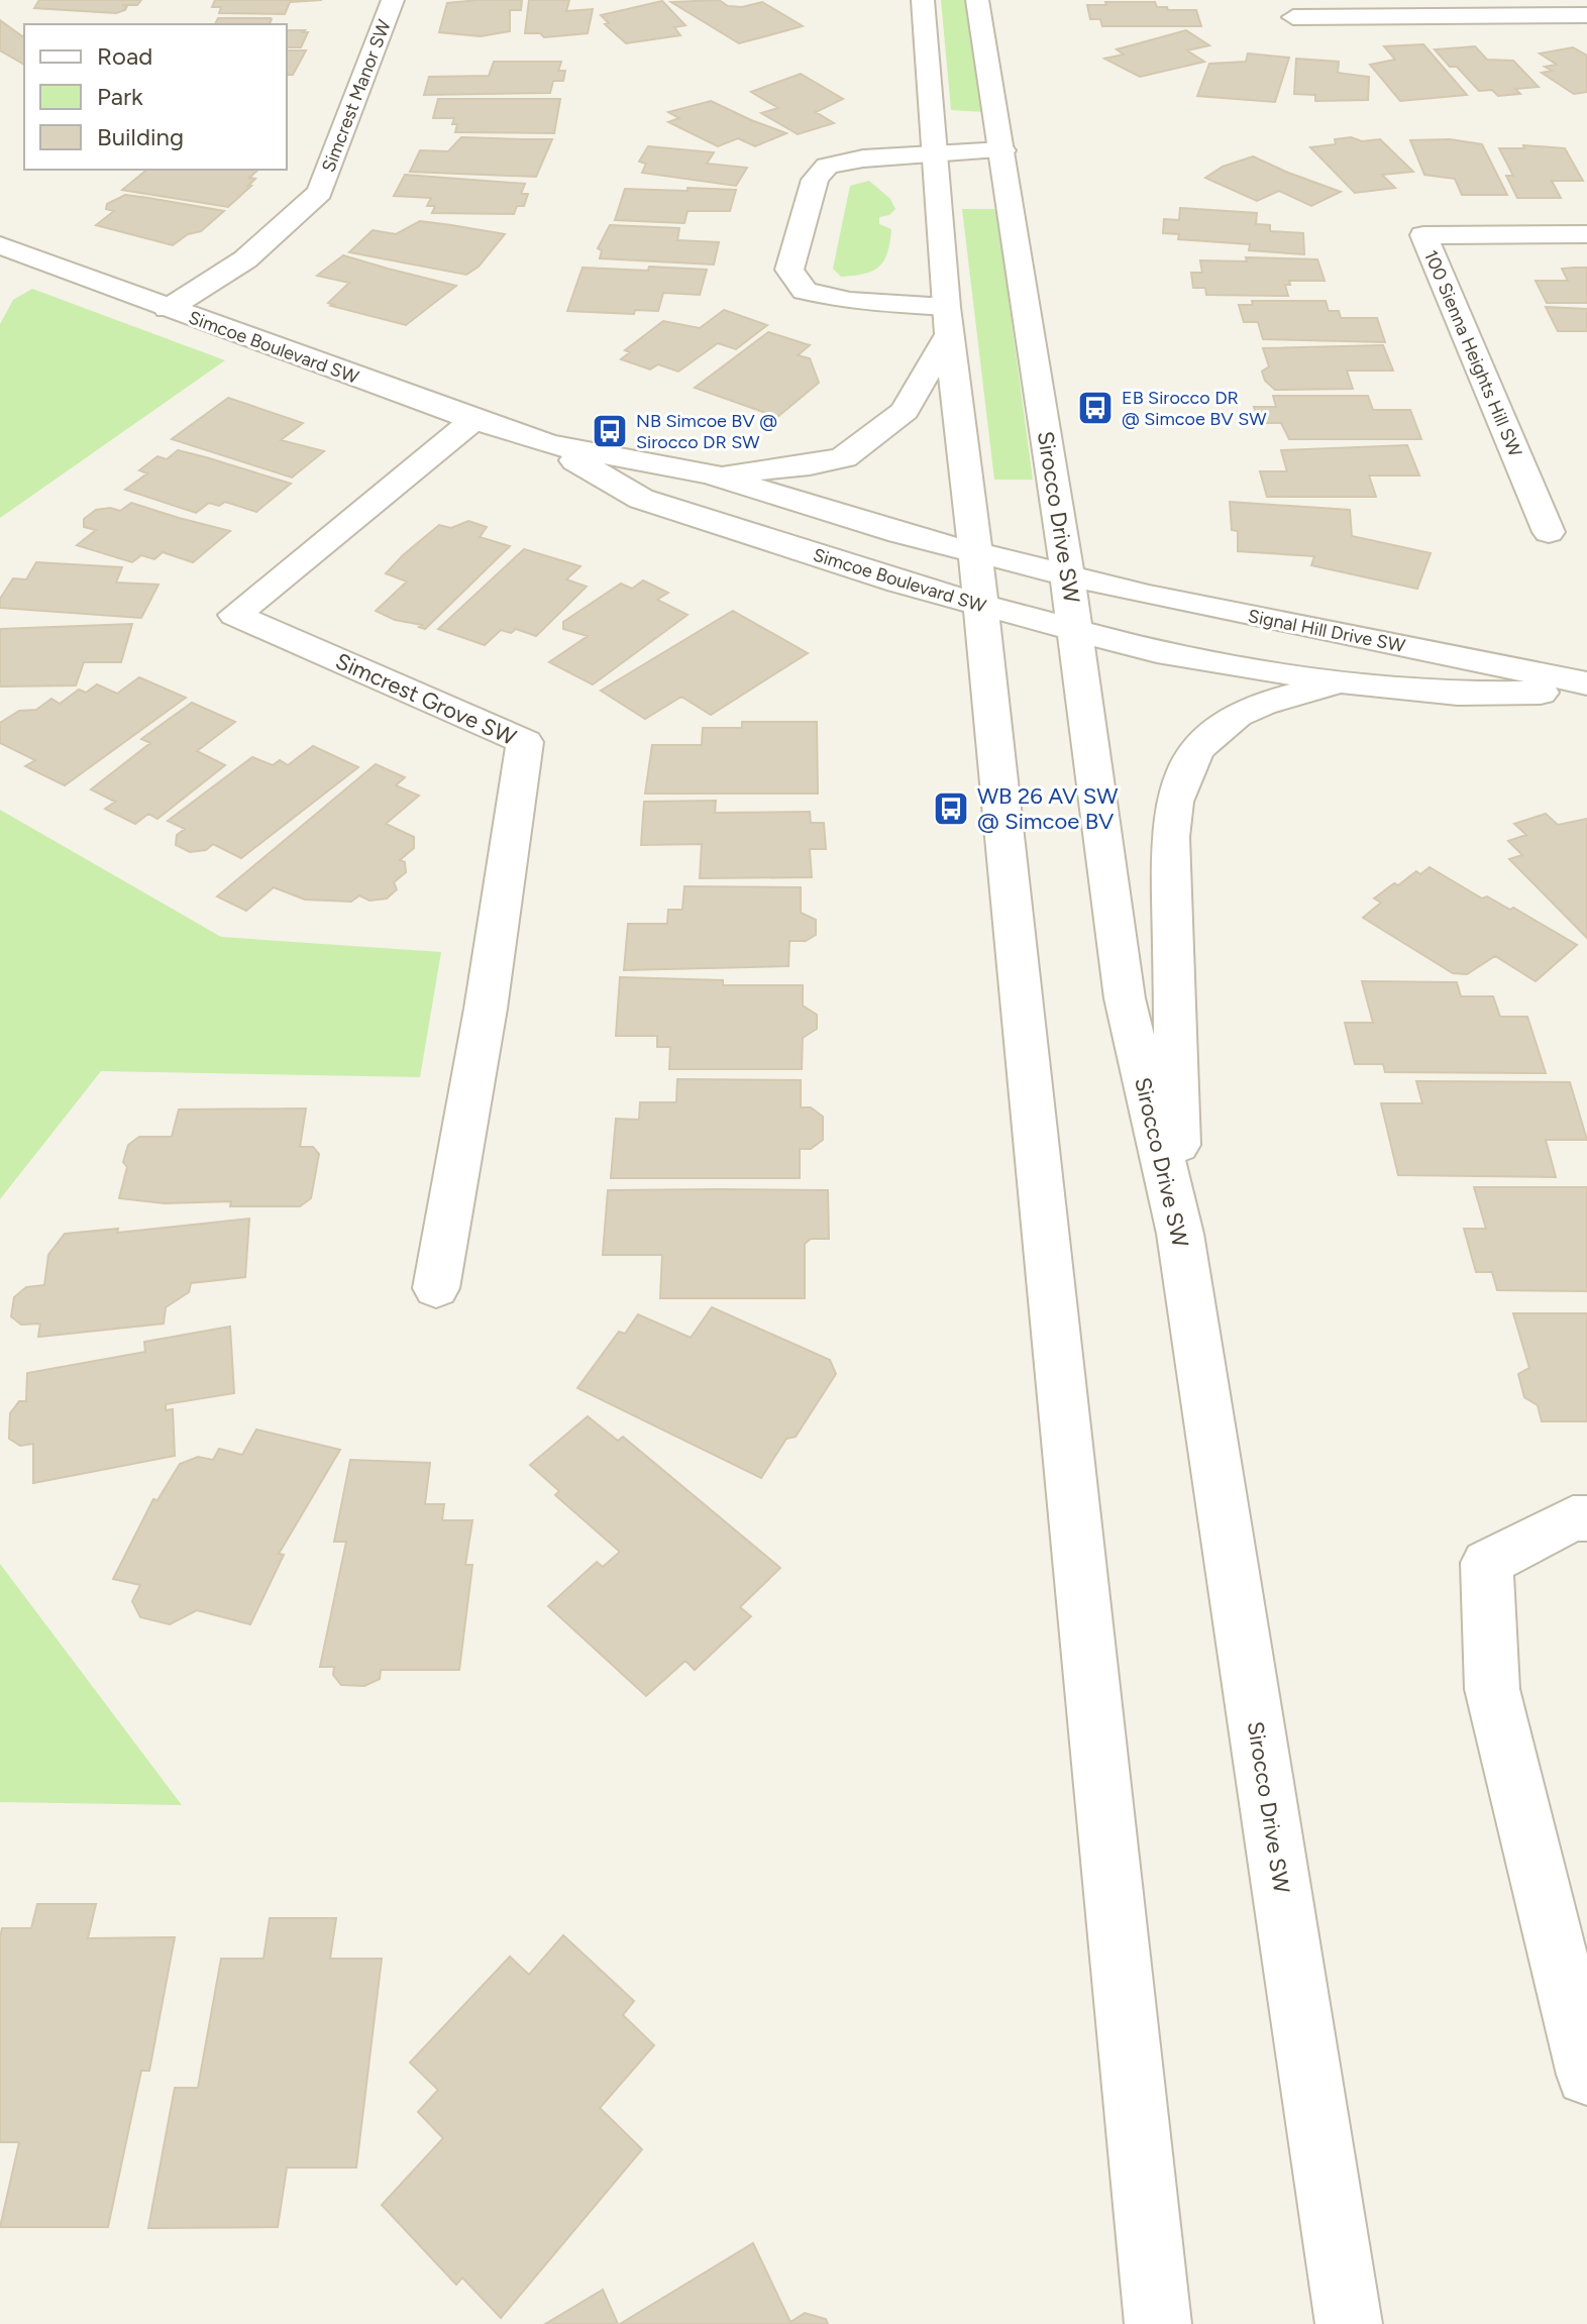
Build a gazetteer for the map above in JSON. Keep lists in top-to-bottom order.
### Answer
{
  "streets": {
    "street": [
      "Simcrest Manor SW",
      "Simcoe Boulevard SW",
      "100 Sienna Heights Hill SW",
      "Sirocco Drive SW",
      "Signal Hill Drive SW",
      "Simcrest Grove SW"
    ]
  },
  "crossings": [
    ["Simcrest Manor SW", "Simcoe Boulevard SW"],
    ["Simcoe Boulevard SW", "Sirocco Drive SW"],
    ["Simcoe Boulevard SW", "Signal Hill Drive SW"],
    ["Simcoe Boulevard SW", "Simcrest Grove SW"],
    ["Sirocco Drive SW", "Signal Hill Drive SW"]
  ],
  "places": {
    "bus stop": ["EB Sirocco DR @ Simcoe BV SW", "NB Simcoe BV @ Sirocco DR SW", "WB 26 AV SW @ Simcoe BV"]
  },
  "legend": ["Road", "Park", "Building"]
}
